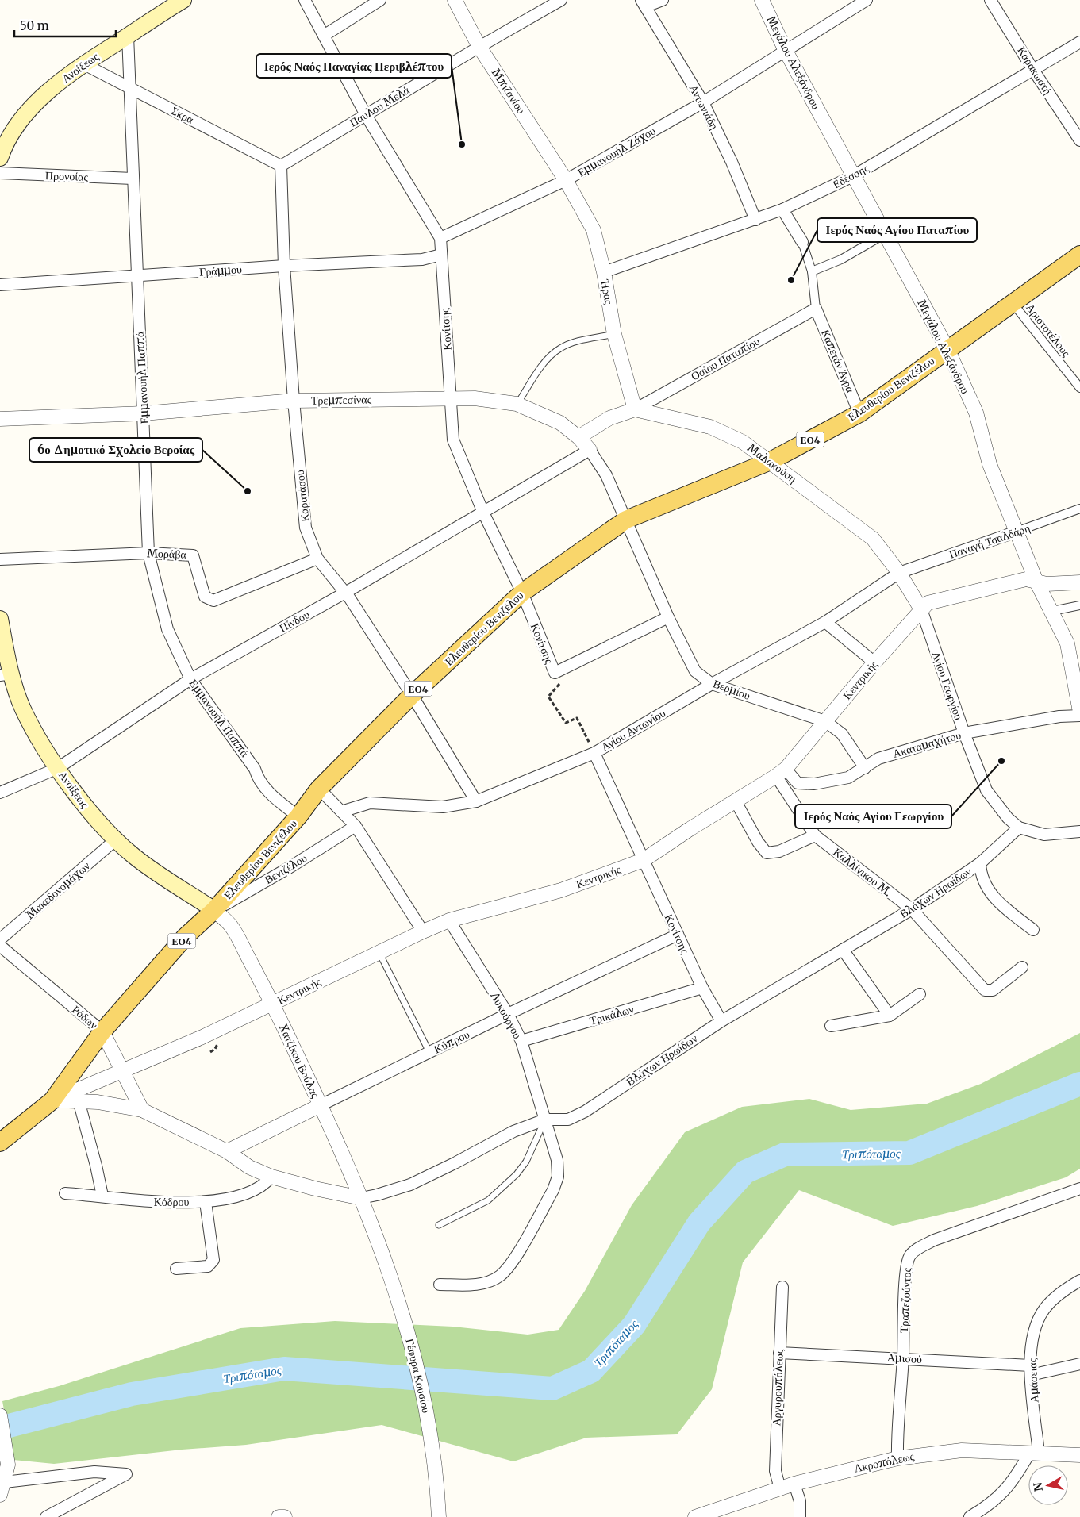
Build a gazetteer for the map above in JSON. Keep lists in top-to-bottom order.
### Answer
{
  "streets": {
    "main road": ["Ανοίξεως", "Ελευθερίου Βενιζέλου", "ΕΟ4"],
    "street": [
      "Μεγάλου Αλεξάνδρου",
      "Καρακωστή",
      "Μπιζανίου",
      "Παύλου Μελά",
      "Αντωνιάδη",
      "Σκρα",
      "Εμμανουήλ Ζάχου",
      "Προνοίας",
      "Εδέσσης",
      "Γράμμου",
      "Ήρας",
      "Κονίτσης",
      "Αριστοτέλους",
      "Οσίου Παταπίου",
      "Καπετάν Άγρα",
      "Εμμανουήλ Παππά",
      "Τρεμπεσίνας",
      "Μαλακούση",
      "Καρατάσου",
      "Παναγή Τσαλδάρη",
      "Μοράβα",
      "Πίνδου",
      "Κεντρικής",
      "Αγίου Γεωργίου",
      "Βερμίου",
      "Αγίου Αντωνίου",
      "Ακαταμαχήτου",
      "Βενιζέλου",
      "Καλλίνικου Μ.",
      "Μακεδονομάχων",
      "Βλάχων Ηρωίδων",
      "Τρικάλων",
      "Λυκούργου",
      "Ρόδων",
      "Κύπρου",
      "Χατζίκου Βούλας",
      "Κόδρου",
      "Τραπεζούντος",
      "Αμισού",
      "Γέφυρα Κουσίου",
      "Αμάσειας",
      "Αργυρουπόλεως",
      "Ακροπόλεως"
    ]
  },
  "crossings": [
    ["Μεγάλου Αλεξάνδρου", "Εμμανουήλ Ζάχου"],
    ["Μεγάλου Αλεξάνδρου", "Εδέσσης"],
    ["Μεγάλου Αλεξάνδρου", "Ελευθερίου Βενιζέλου"],
    ["Μεγάλου Αλεξάνδρου", "Παναγή Τσαλδάρη"],
    ["Μεγάλου Αλεξάνδρου", "Κεντρικής"],
    ["Ανοίξεως", "Σκρα"],
    ["Ανοίξεως", "Εμμανουήλ Παππά"],
    ["Ανοίξεως", "Ελευθερίου Βενιζέλου"],
    ["Ανοίξεως", "Πίνδου"],
    ["Ανοίξεως", "Βενιζέλου"],
    ["Ανοίξεως", "Μακεδονομάχων"],
    ["Ανοίξεως", "Χατζίκου Βούλας"],
    ["Καρακωστή", "Εδέσσης"],
    ["Μπιζανίου", "Παύλου Μελά"],
    ["Μπιζανίου", "Εμμανουήλ Ζάχου"],
    ["Μπιζανίου", "Ήρας"],
    ["Παύλου Μελά", "Σκρα"],
    ["Παύλου Μελά", "Κονίτσης"],
    ["Παύλου Μελά", "Καρατάσου"],
    ["Αντωνιάδη", "Εμμανουήλ Ζάχου"],
    ["Αντωνιάδη", "Εδέσσης"],
    ["Σκρα", "Εμμανουήλ Παππά"],
    ["Σκρα", "Καρατάσου"],
    ["Εμμανουήλ Ζάχου", "Ήρας"],
    ["Εμμανουήλ Ζάχου", "Κονίτσης"],
    ["Προνοίας", "Εμμανουήλ Παππά"],
    ["Εδέσσης", "Ήρας"],
    ["Γράμμου", "Κονίτσης"],
    ["Γράμμου", "Εμμανουήλ Παππά"],
    ["Γράμμου", "Καρατάσου"],
    ["Ήρας", "Οσίου Παταπίου"],
    ["Ήρας", "Μαλακούση"],
    ["Κονίτσης", "Ελευθερίου Βενιζέλου"],
    ["Κονίτσης", "Τρεμπεσίνας"],
    ["Κονίτσης", "Πίνδου"],
    ["Κονίτσης", "Κεντρικής"],
    ["Κονίτσης", "Βερμίου"],
    ["Κονίτσης", "Αγίου Αντωνίου"],
    ["Κονίτσης", "Βλάχων Ηρωίδων"],
    ["Κονίτσης", "Τρικάλων"],
    ["Κονίτσης", "Κύπρου"],
    ["Αριστοτέλους", "Ελευθερίου Βενιζέλου"],
    ["Οσίου Παταπίου", "Καπετάν Άγρα"],
    ["Οσίου Παταπίου", "Μαλακούση"],
    ["Καπετάν Άγρα", "Ελευθερίου Βενιζέλου"],
    ["Εμμανουήλ Παππά", "Ελευθερίου Βενιζέλου"],
    ["Εμμανουήλ Παππά", "Τρεμπεσίνας"],
    ["Εμμανουήλ Παππά", "Μοράβα"],
    ["Εμμανουήλ Παππά", "Πίνδου"],
    ["Ελευθερίου Βενιζέλου", "Τρεμπεσίνας"],
    ["Ελευθερίου Βενιζέλου", "Μαλακούση"],
    ["Ελευθερίου Βενιζέλου", "Καρατάσου"],
    ["Ελευθερίου Βενιζέλου", "Κεντρικής"],
    ["Ελευθερίου Βενιζέλου", "Βερμίου"],
    ["Ελευθερίου Βενιζέλου", "Βενιζέλου"],
    ["Ελευθερίου Βενιζέλου", "Βλάχων Ηρωίδων"],
    ["Ελευθερίου Βενιζέλου", "Ρόδων"],
    ["Ελευθερίου Βενιζέλου", "Χατζίκου Βούλας"],
    ["Τρεμπεσίνας", "Καρατάσου"],
    ["Τρεμπεσίνας", "Πίνδου"],
    ["Τρεμπεσίνας", "Βερμίου"],
    ["Μαλακούση", "Παναγή Τσαλδάρη"],
    ["Μαλακούση", "Κεντρικής"],
    ["Μαλακούση", "Αγίου Γεωργίου"],
    ["Μαλακούση", "Αγίου Αντωνίου"],
    ["Καρατάσου", "Μοράβα"],
    ["Καρατάσου", "Πίνδου"],
    ["Καρατάσου", "Αγίου Αντωνίου"],
    ["Παναγή Τσαλδάρη", "Αγίου Αντωνίου"],
    ["Κεντρικής", "Αγίου Γεωργίου"],
    ["Κεντρικής", "Βερμίου"],
    ["Κεντρικής", "Ακαταμαχήτου"],
    ["Κεντρικής", "Καλλίνικου Μ."],
    ["Κεντρικής", "Βλάχων Ηρωίδων"],
    ["Κεντρικής", "Λυκούργου"],
    ["Κεντρικής", "Ρόδων"],
    ["Κεντρικής", "Χατζίκου Βούλας"],
    ["Αγίου Γεωργίου", "Ακαταμαχήτου"],
    ["Αγίου Γεωργίου", "Βλάχων Ηρωίδων"],
    ["Βερμίου", "Αγίου Αντωνίου"],
    ["Βερμίου", "Ακαταμαχήτου"],
    ["Ακαταμαχήτου", "Καλλίνικου Μ."],
    ["Βενιζέλου", "Χατζίκου Βούλας"],
    ["Καλλίνικου Μ.", "Βλάχων Ηρωίδων"],
    ["Βλάχων Ηρωίδων", "Λυκούργου"],
    ["Βλάχων Ηρωίδων", "Ρόδων"],
    ["Βλάχων Ηρωίδων", "Κύπρου"],
    ["Βλάχων Ηρωίδων", "Χατζίκου Βούλας"],
    ["Βλάχων Ηρωίδων", "Κόδρου"],
    ["Τρικάλων", "Λυκούργου"],
    ["Λυκούργου", "Κύπρου"],
    ["Κύπρου", "Χατζίκου Βούλας"],
    ["Χατζίκου Βούλας", "Γέφυρα Κουσίου"],
    ["Τραπεζούντος", "Αμισού"],
    ["Τραπεζούντος", "Ακροπόλεως"],
    ["Αμισού", "Αμάσειας"],
    ["Αμισού", "Αργυρουπόλεως"],
    ["Αμάσειας", "Ακροπόλεως"],
    ["Αργυρουπόλεως", "Ακροπόλεως"]
  ],
  "water": ["Τριπόταμος"],
  "places": [
    "Ιερός Ναός Παναγίας Περιβλέπτου",
    "Ιερός Ναός Αγίου Παταπίου",
    "6ο Δημοτικό Σχολείο Βεροίας",
    "Ιερός Ναός Αγίου Γεωργίου"
  ],
  "scale_bar": "50 m",
  "north": "left"
}
